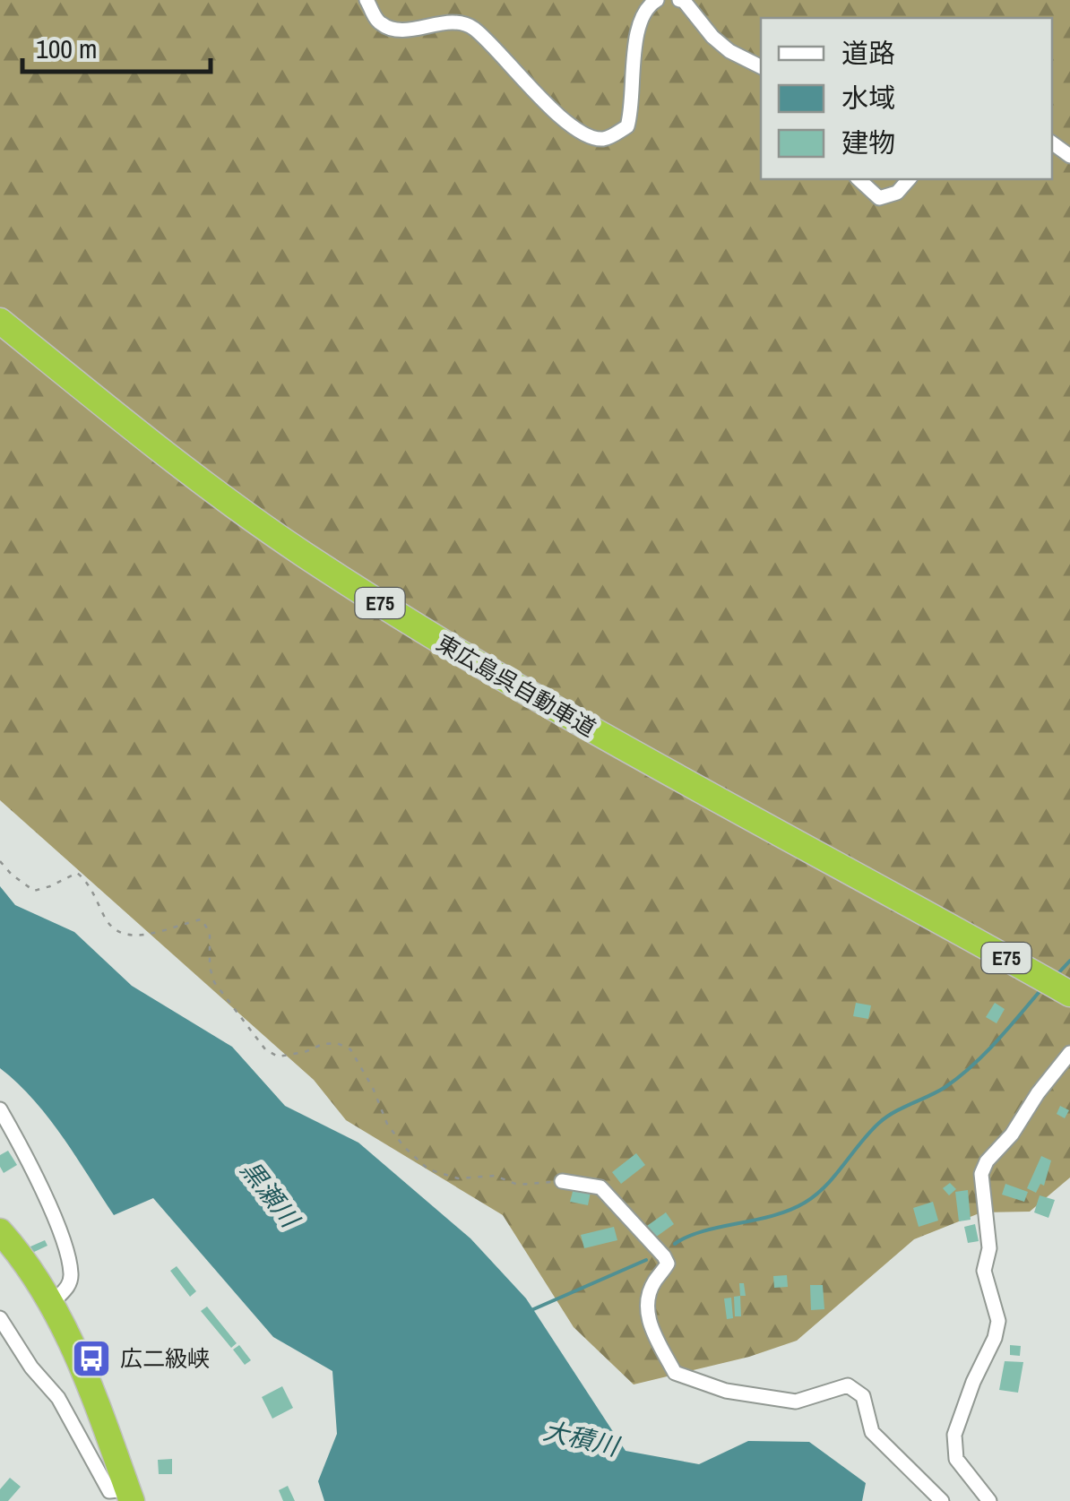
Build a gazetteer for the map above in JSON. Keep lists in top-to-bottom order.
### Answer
{
  "streets": {
    "highway": ["E75", "東広島呉自動車道"]
  },
  "water": ["黒瀬川", "大積川"],
  "places": {
    "bus stop": ["広二級峡"]
  },
  "legend": ["道路", "水域", "建物"],
  "scale_bar": "100 m"
}
